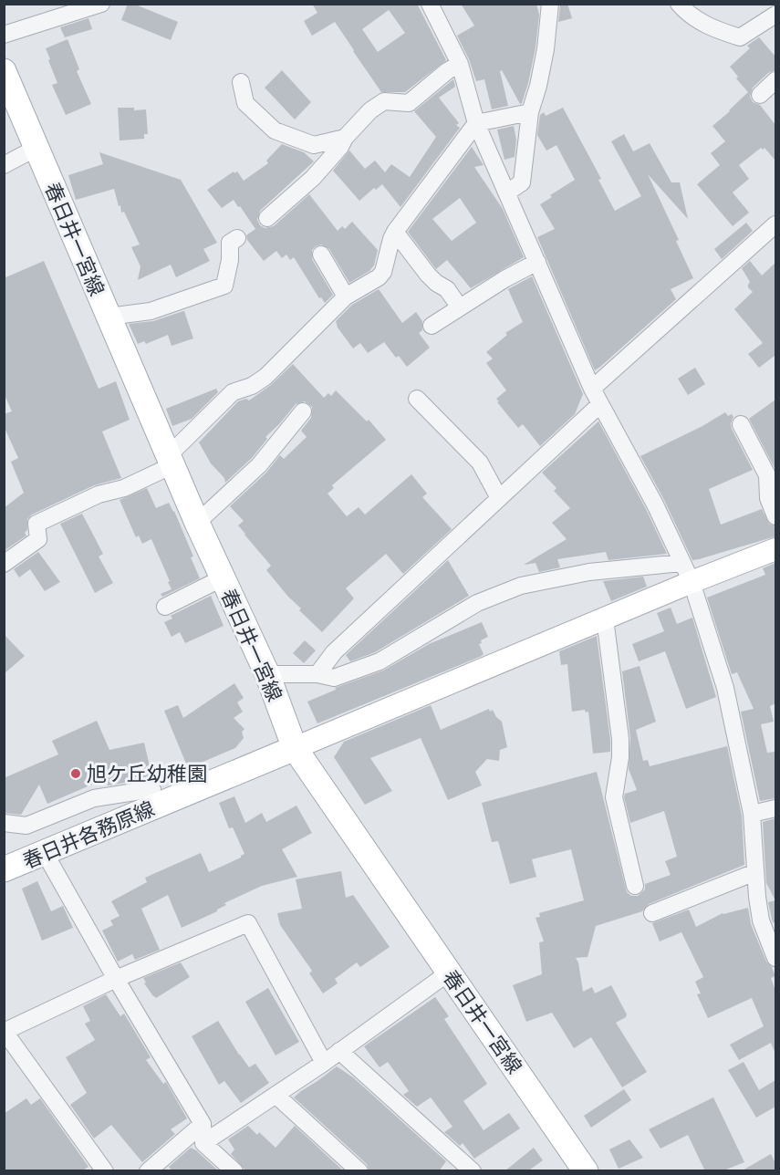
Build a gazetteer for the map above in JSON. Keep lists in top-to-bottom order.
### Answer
{
  "streets": {
    "main road": ["春日井一宮線", "春日井各務原線"]
  },
  "crossings": [
    ["春日井一宮線", "春日井各務原線"]
  ],
  "places": ["旭ケ丘幼稚園"]
}
